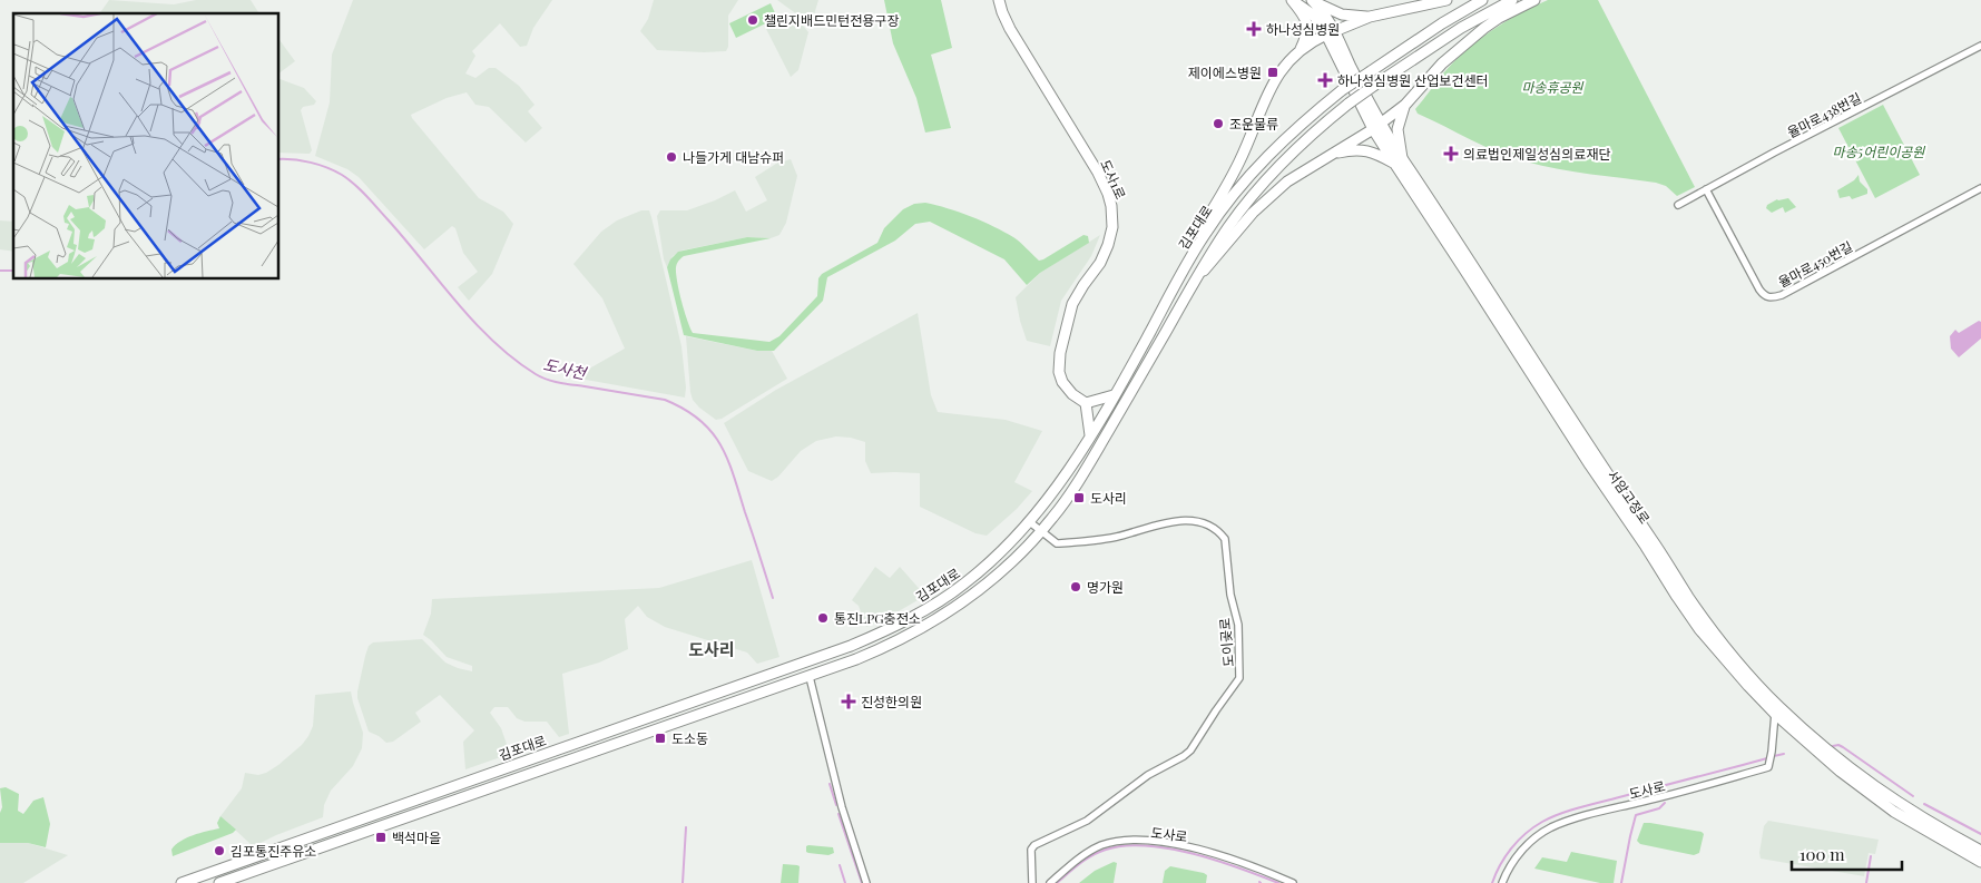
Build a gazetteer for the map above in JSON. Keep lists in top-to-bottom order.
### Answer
{
  "streets": {
    "main road": ["도사1로", "김포대로", "서암고정로"],
    "street": [
      "율마로438번길",
      "율마로450번길",
      "도이곶로",
      "도사로"
    ]
  },
  "crossings": [
    ["율마로438번길", "율마로450번길"],
    ["김포대로", "도이곶로"],
    ["서암고정로", "도사로"]
  ],
  "districts": ["도사리"],
  "water": ["도사천"],
  "parks": ["마송휴공원", "마송5어린이공원"],
  "places": {
    "other": [
      "챌린지배드민턴전용구장",
      "조운물류",
      "나들가게 대남슈퍼",
      "명가원",
      "통진LPG충전소",
      "김포통진주유소"
    ],
    "health": [
      "하나성심병원",
      "하나성심병원 산업보건센터",
      "의료법인제일성심의료재단",
      "진성한의원"
    ],
    "transit": [
      "제이에스병원",
      "도사리",
      "도소동",
      "백석마을"
    ]
  },
  "scale_bar": "100 m"
}
